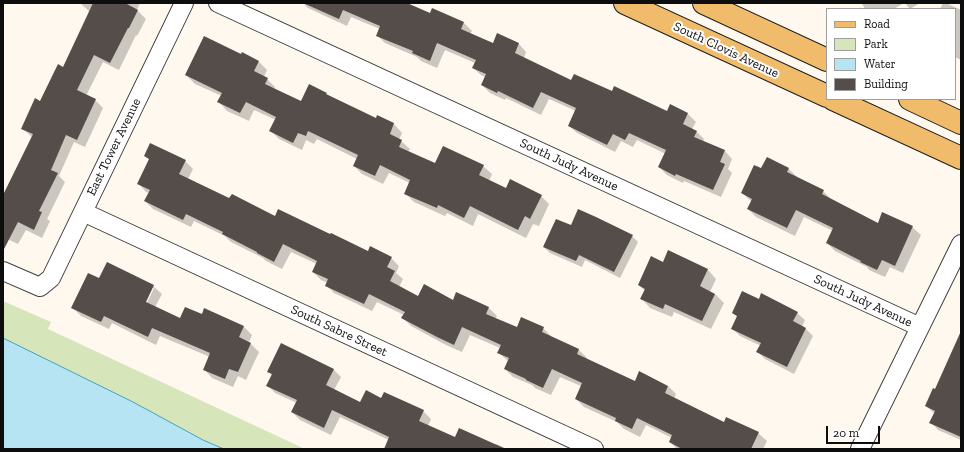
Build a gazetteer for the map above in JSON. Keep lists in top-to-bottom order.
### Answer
{
  "streets": {
    "main road": ["South Clovis Avenue"],
    "street": ["East Tower Avenue", "South Judy Avenue", "South Sabre Street"]
  },
  "crossings": [
    ["East Tower Avenue", "South Sabre Street"]
  ],
  "legend": [
    "Road",
    "Park",
    "Water",
    "Building"
  ],
  "scale_bar": "20 m"
}
